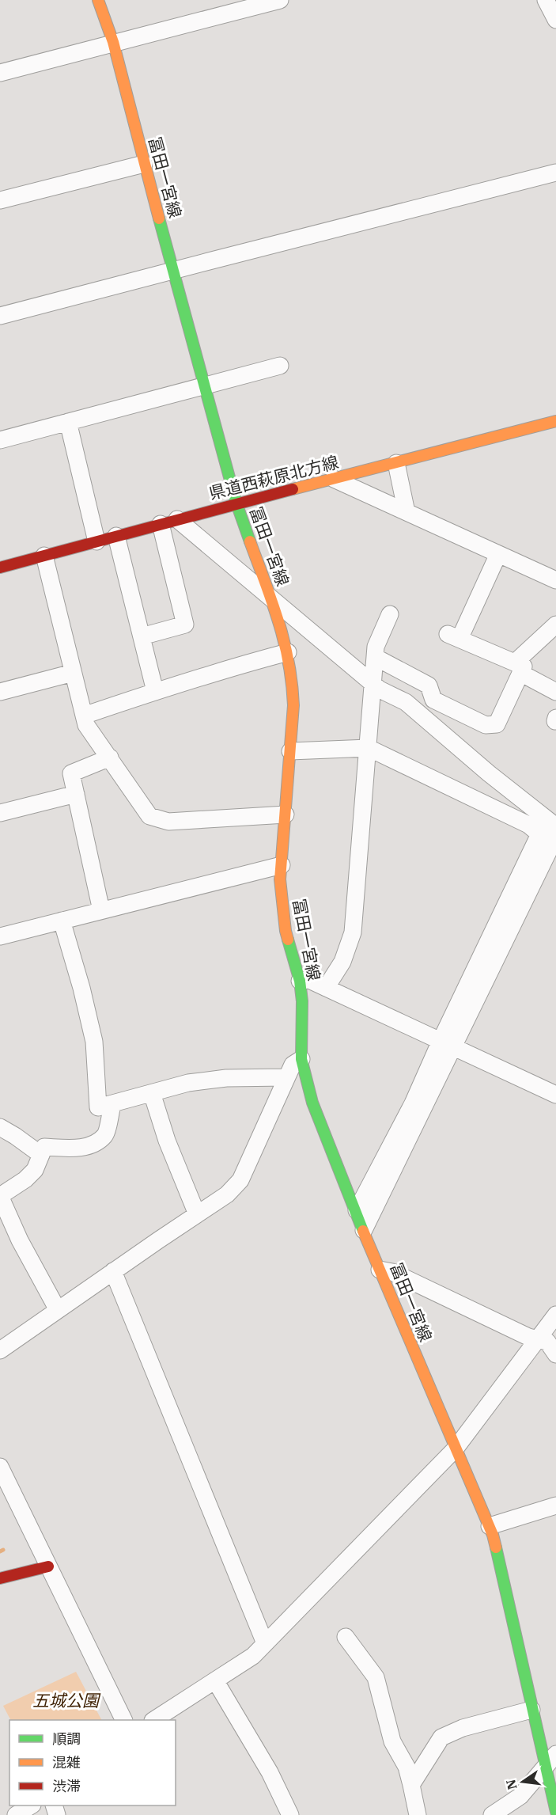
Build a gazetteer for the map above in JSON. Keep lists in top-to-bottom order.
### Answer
{
  "streets": {
    "main road": ["冨田一宮線", "県道西萩原北方線"]
  },
  "crossings": [
    ["冨田一宮線", "県道西萩原北方線"]
  ],
  "parks": ["五城公園"],
  "legend": ["順調", "混雑", "渋滞"],
  "north": "left"
}
